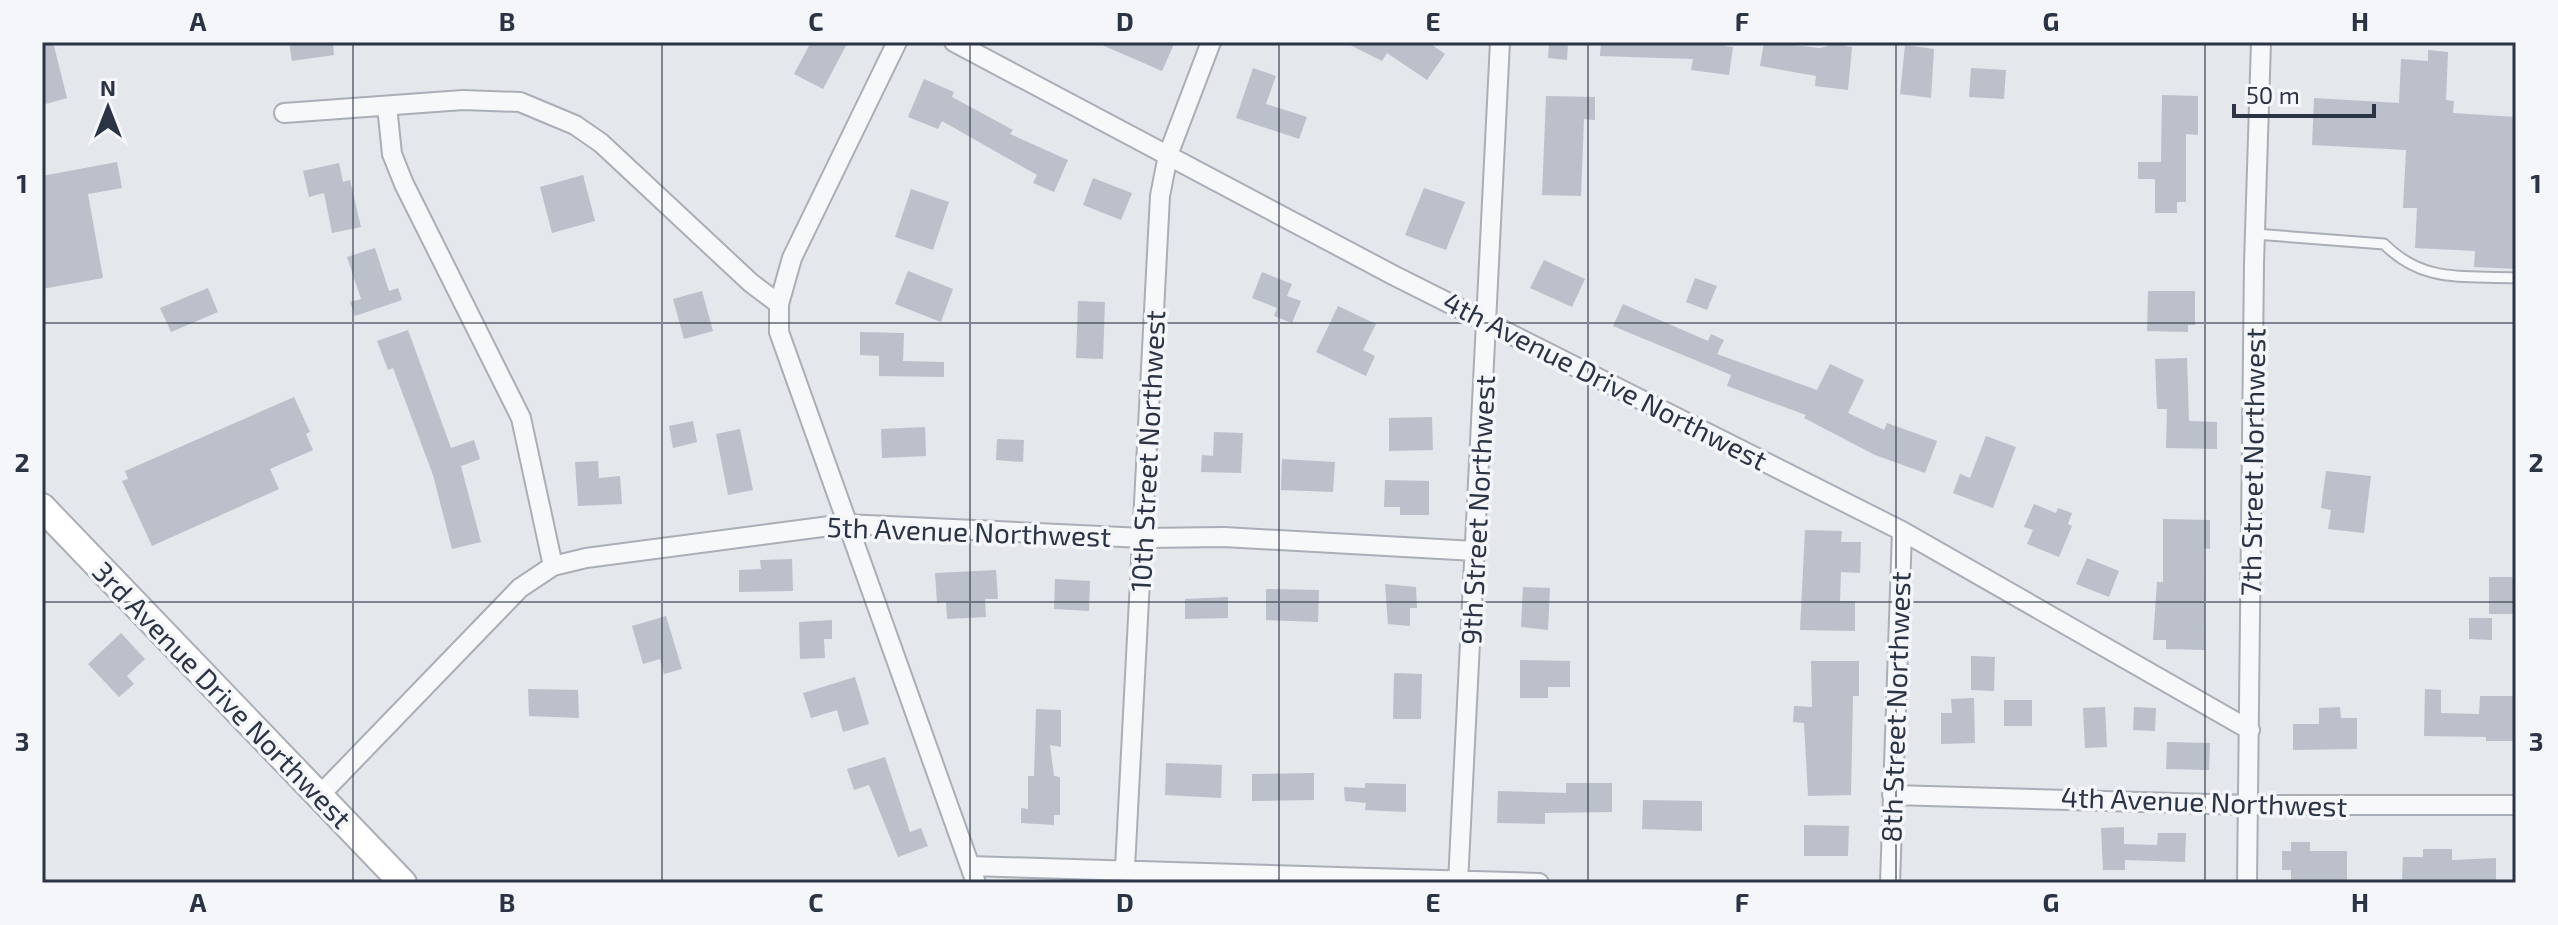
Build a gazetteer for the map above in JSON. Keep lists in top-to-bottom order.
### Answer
{
  "streets": {
    "main road": ["3rd Avenue Drive Northwest"],
    "street": [
      "4th Avenue Drive Northwest",
      "10th Street Northwest",
      "7th Street Northwest",
      "9th Street Northwest",
      "5th Avenue Northwest",
      "8th Street Northwest",
      "4th Avenue Northwest"
    ]
  },
  "crossings": [
    ["4th Avenue Drive Northwest", "10th Street Northwest"],
    ["4th Avenue Drive Northwest", "7th Street Northwest"],
    ["4th Avenue Drive Northwest", "9th Street Northwest"],
    ["4th Avenue Drive Northwest", "8th Street Northwest"],
    ["10th Street Northwest", "5th Avenue Northwest"],
    ["7th Street Northwest", "4th Avenue Northwest"],
    ["9th Street Northwest", "5th Avenue Northwest"],
    ["5th Avenue Northwest", "3rd Avenue Drive Northwest"],
    ["8th Street Northwest", "4th Avenue Northwest"]
  ],
  "scale_bar": "50 m",
  "north": "top",
  "grid": {
    "columns": [
      "A",
      "B",
      "C",
      "D",
      "E",
      "F",
      "G",
      "H"
    ],
    "rows": ["1", "2", "3"]
  }
}
